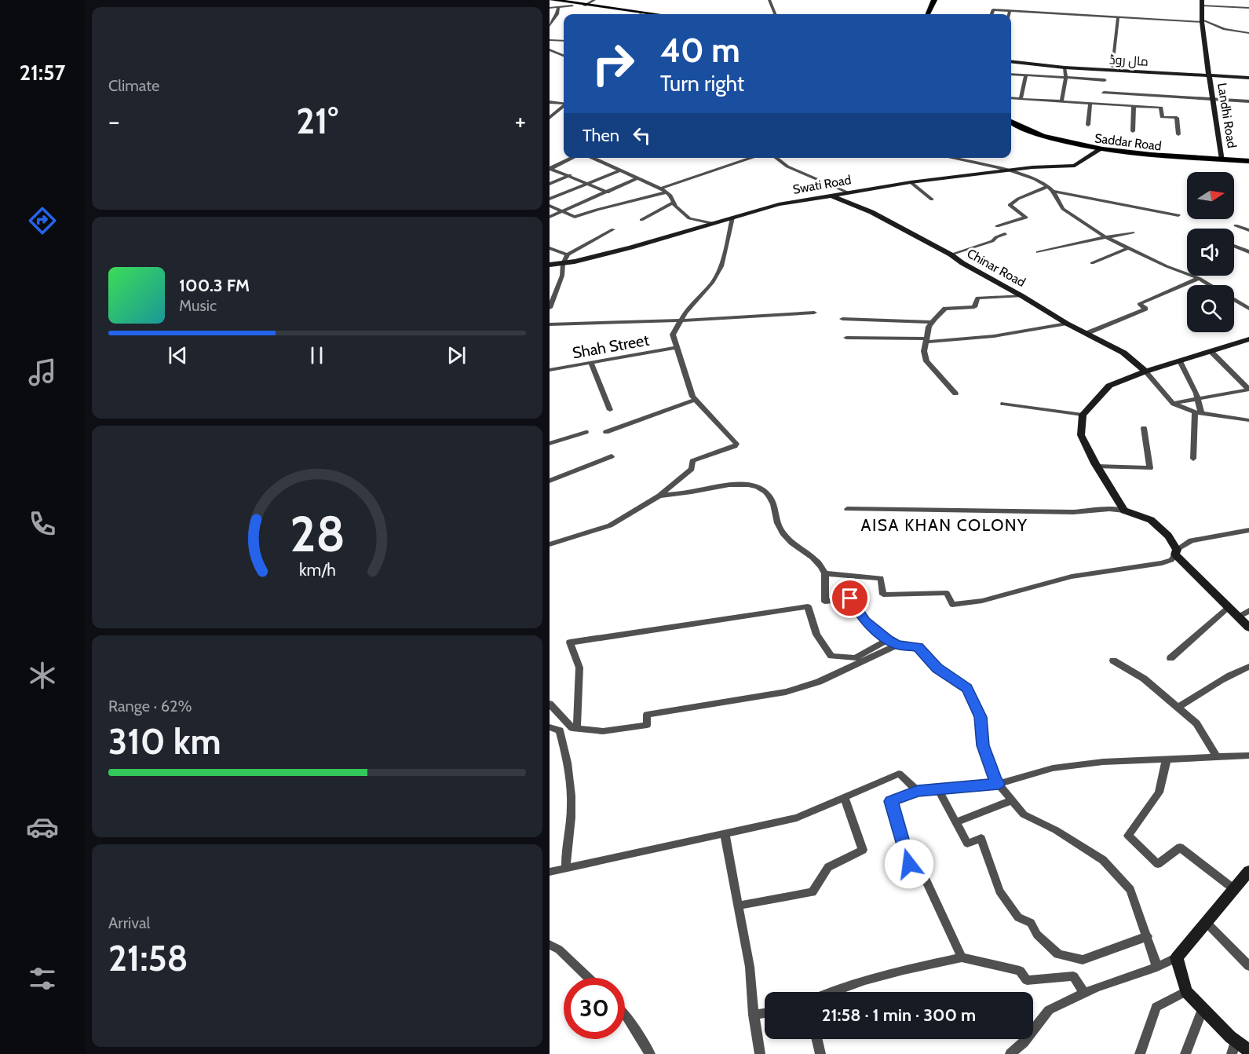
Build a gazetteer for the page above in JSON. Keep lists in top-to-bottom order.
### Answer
{
  "streets": {
    "main road": ["Saddar Road"],
    "street": [
      "مال روڈ",
      "Landhi Road",
      "Swati Road",
      "Chinar Road",
      "Shah Street"
    ]
  },
  "crossings": [
    ["مال روڈ", "Landhi Road"],
    ["Landhi Road", "Saddar Road"],
    ["Saddar Road", "Swati Road"],
    ["Swati Road", "Chinar Road"]
  ],
  "districts": ["AISA KHAN COLONY"],
  "north": "right",
  "page": {
    "tabs": "21:57",
    "tile": [
      "Climate",
      ["Range · 62%", "310 km"],
      ["Arrival", "21:58"]
    ],
    "turn": ["40 m", "Turn right"],
    "heat": ["−", "21°", "+"],
    "then": "Then",
    "song": ["100.3 FM", "Music"],
    "limit": "30",
    "trip": "21:58 · 1 min · 300 m",
    "gauge": ["28", "km/h"]
  }
}
